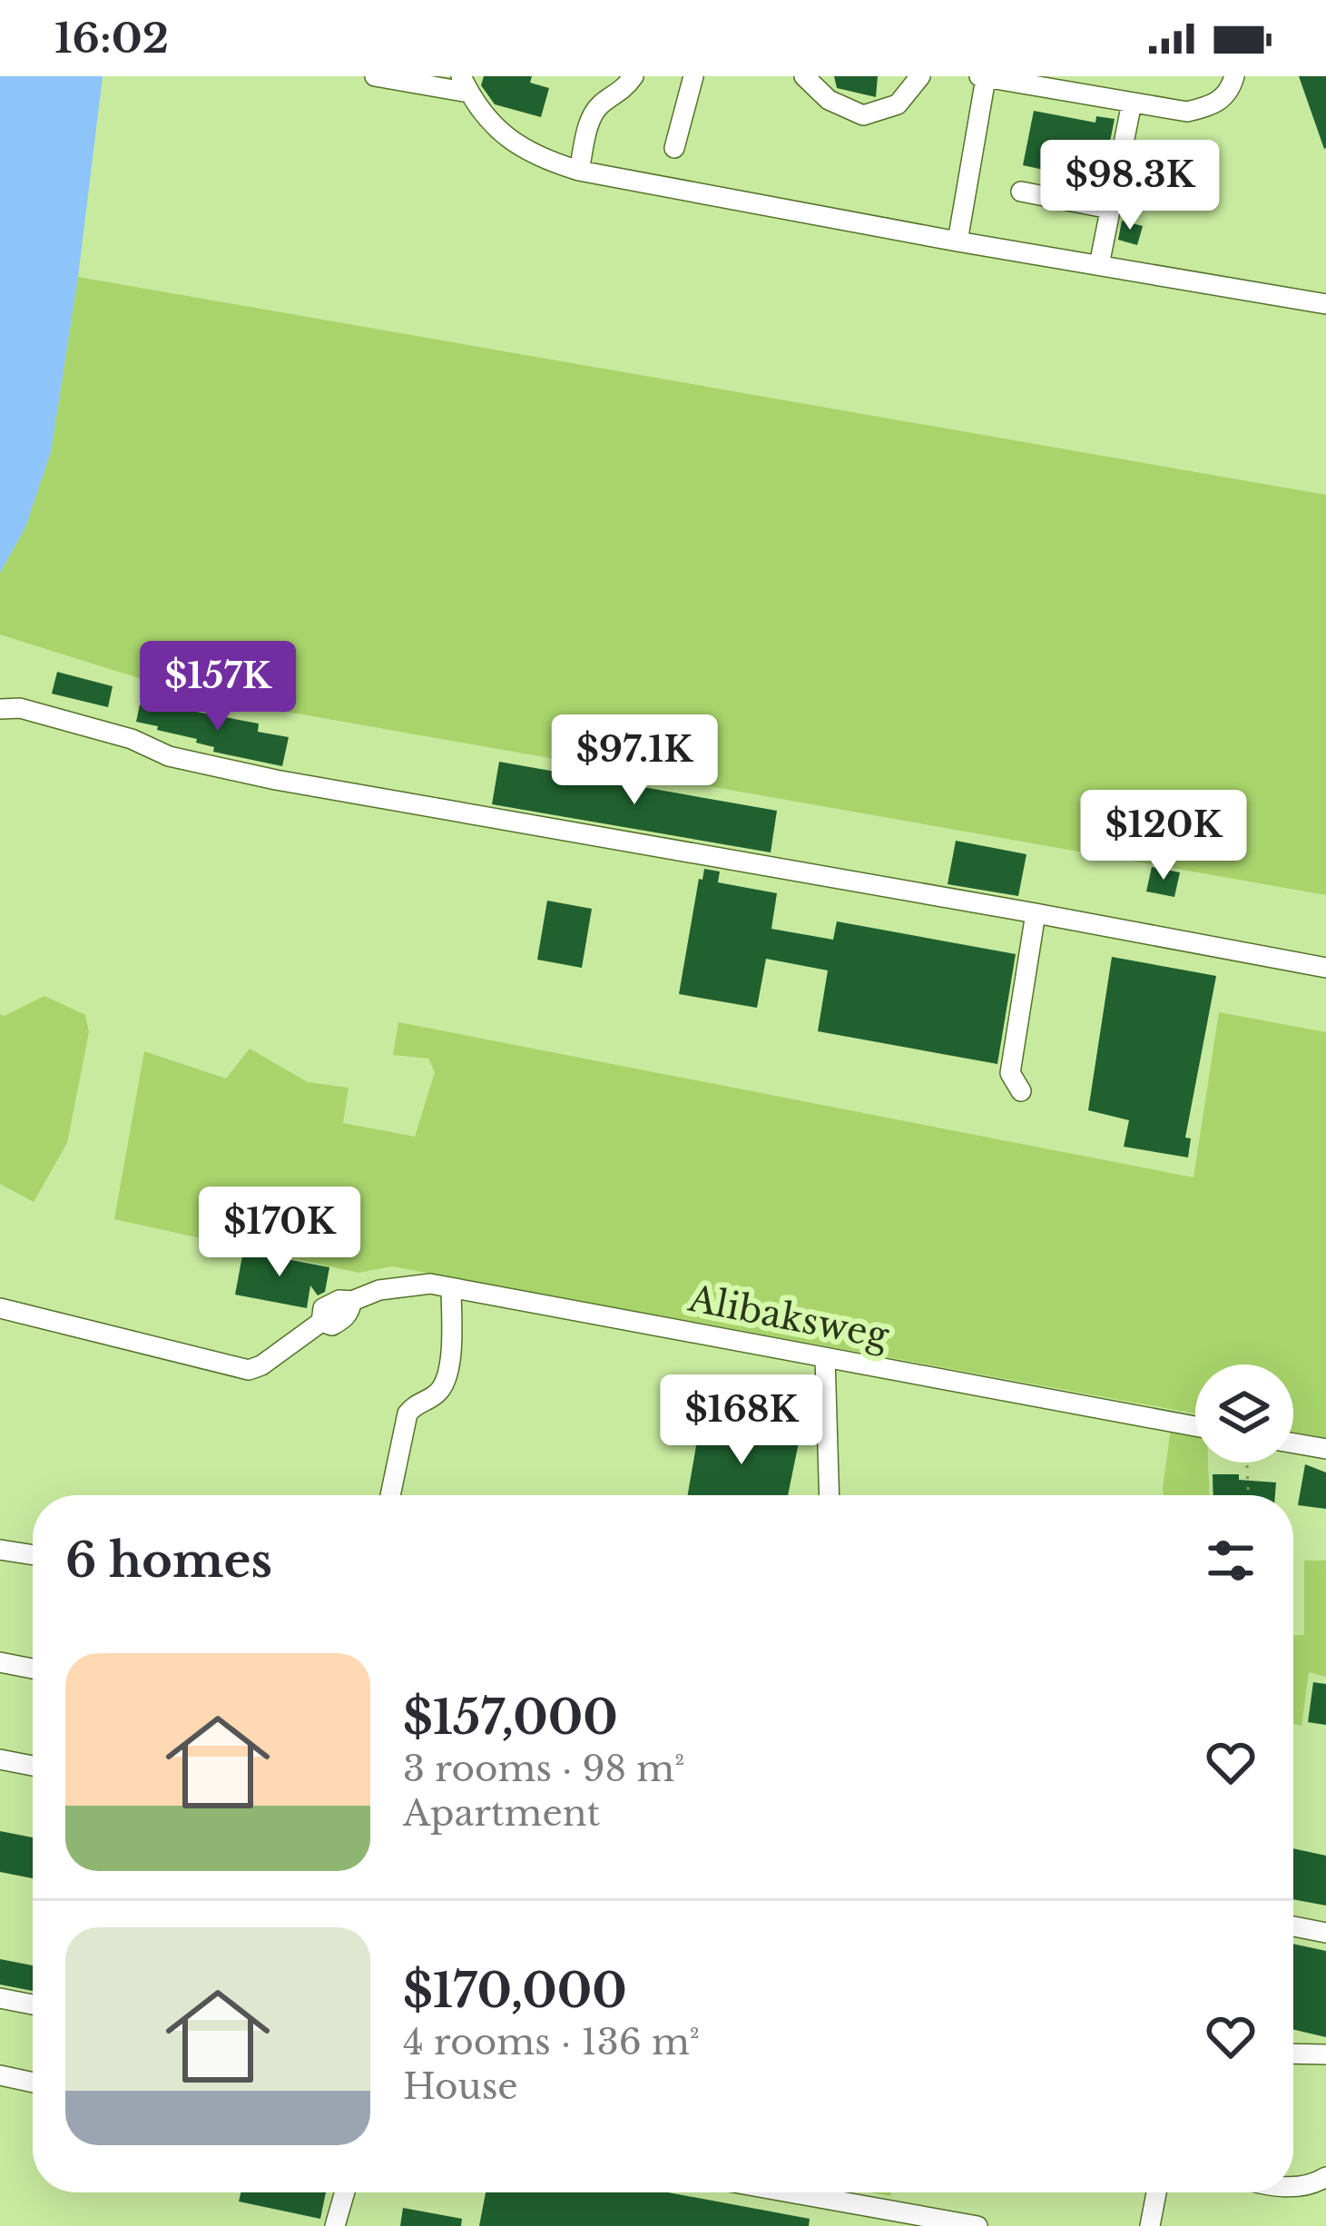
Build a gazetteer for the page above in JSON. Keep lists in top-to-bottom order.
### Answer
{
  "streets": {
    "street": ["Alibaksweg"]
  },
  "page": {
    "status": "16:02",
    "price": [
      "$98.3K",
      "$157K",
      "$97.1K",
      "$120K",
      "$170K",
      "$168K"
    ],
    "heading": "6 homes",
    "list": [
      {
        "name": "$157,000",
        "note": "3 rooms · 98 m² · Apartment"
      },
      {
        "name": "$170,000",
        "note": "4 rooms · 136 m² · House"
      }
    ]
  }
}
